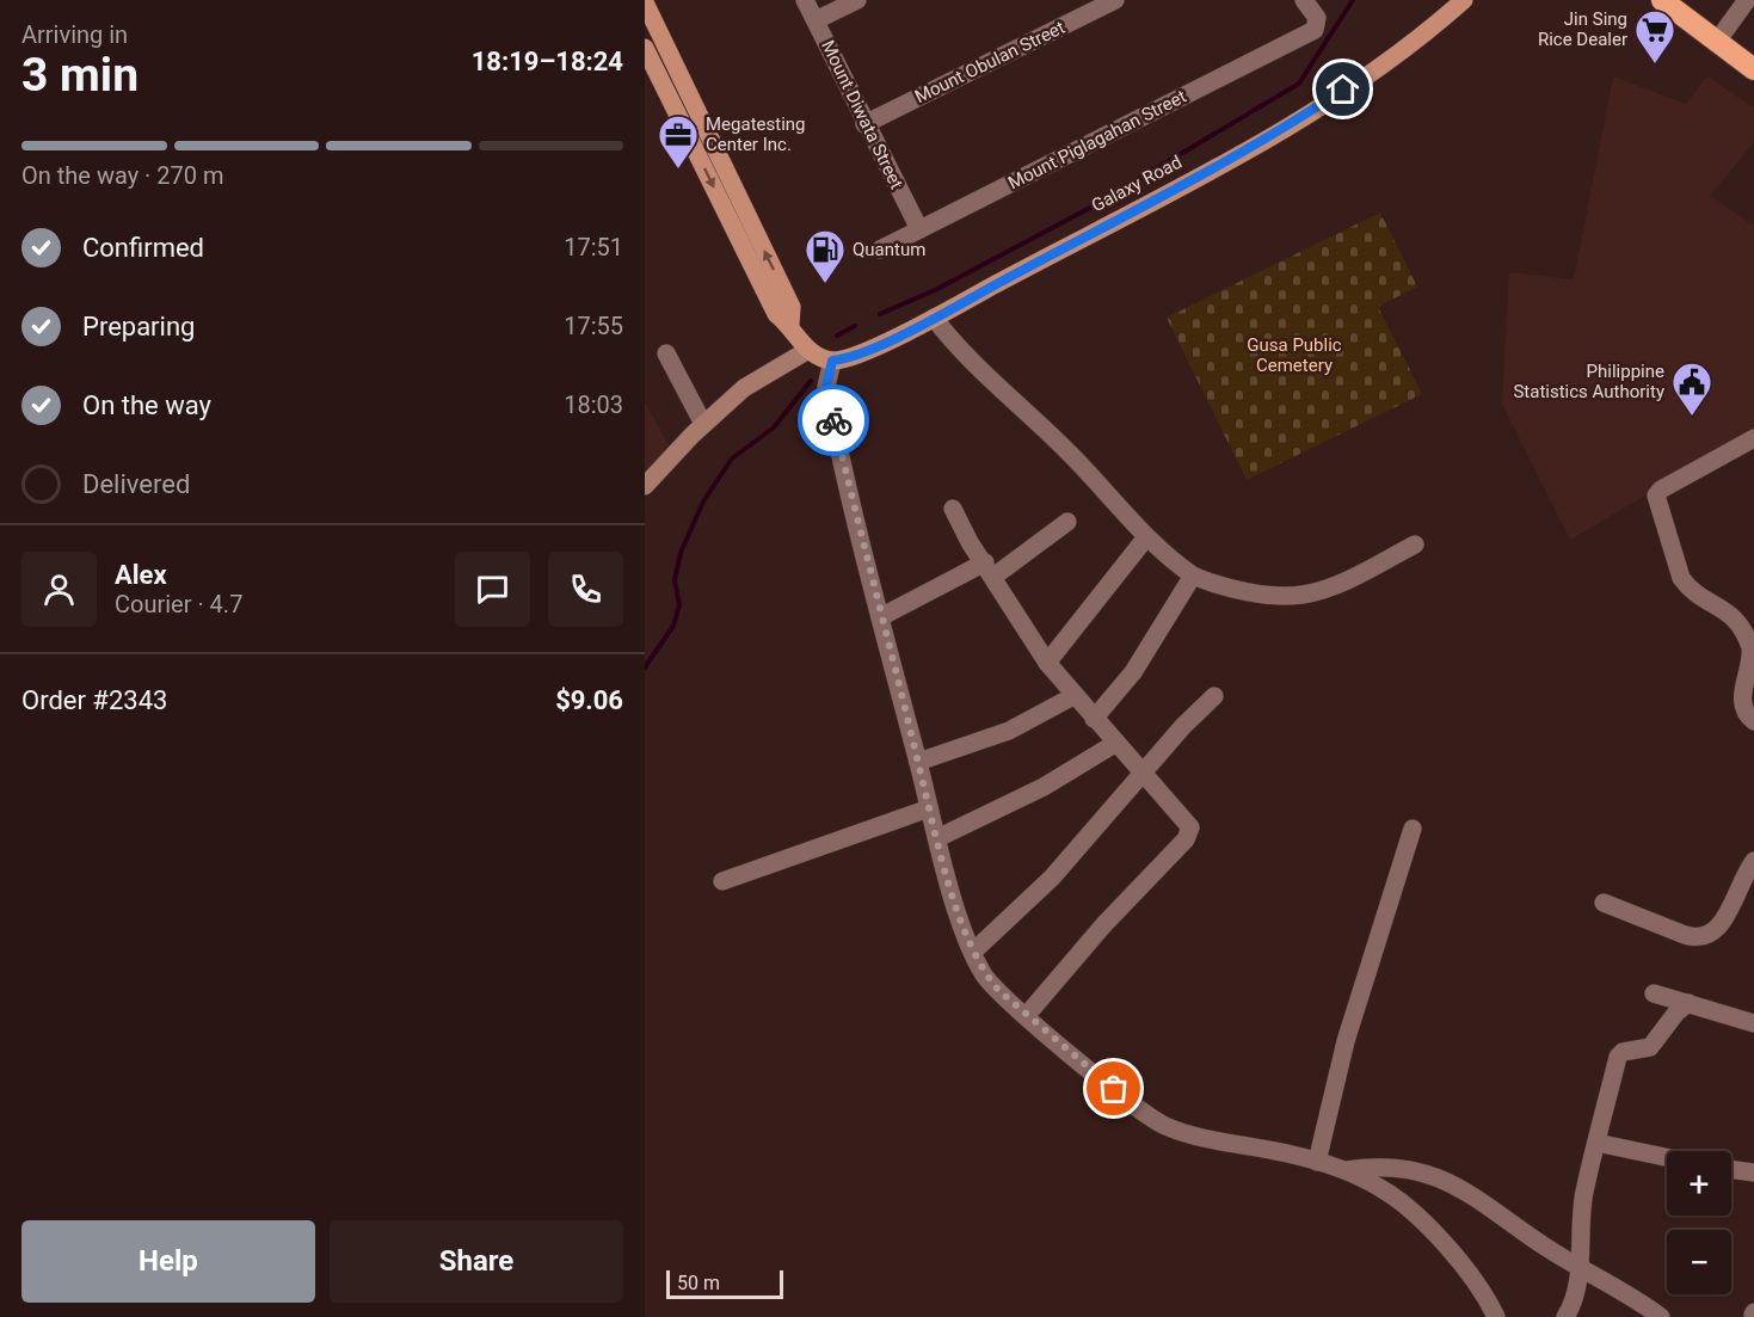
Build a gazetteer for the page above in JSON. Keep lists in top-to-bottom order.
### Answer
{
  "streets": {
    "main road": ["Galaxy Road"],
    "street": ["Mount Obulan Street", "Mount Diwata Street", "Mount Piglagahan Street"]
  },
  "crossings": [
    ["Mount Obulan Street", "Mount Diwata Street"],
    ["Mount Diwata Street", "Mount Piglagahan Street"]
  ],
  "parks": ["Gusa Public Cemetery"],
  "places": {
    "supermarket": ["Jin Sing Rice Dealer"],
    "office": ["Megatesting Center Inc."],
    "fuel station": ["Quantum"],
    "public building": ["Philippine Statistics Authority"]
  },
  "scale_bar": "50 m",
  "page": {
    "heading": ["3 min", "Arriving in", "18:19–18:24"],
    "panel": [
      "Alex",
      "Courier · 4.7",
      "Order #2343",
      "$9.06"
    ],
    "bar": "On the way · 270 m",
    "list": [
      ["Confirmed", "17:51"],
      ["Preparing", "17:55"],
      ["On the way", "18:03"],
      "Delivered"
    ],
    "map_buttons": ["+", "−"],
    "buttons": ["Help", "Share"],
    "scale": "50 m"
  }
}
